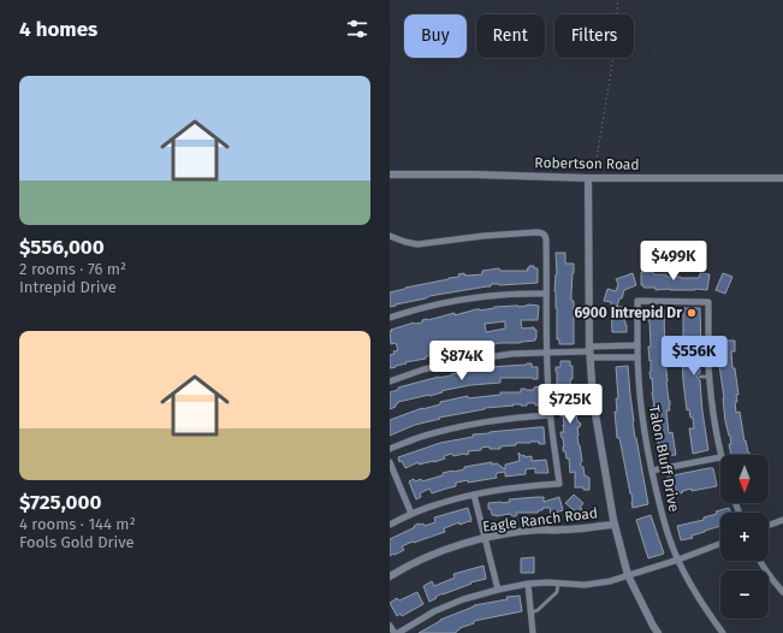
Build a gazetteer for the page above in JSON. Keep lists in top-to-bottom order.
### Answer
{
  "streets": {
    "street": ["Robertson Road", "Talon Bluff Drive", "Eagle Ranch Road"]
  },
  "places": ["6900 Intrepid Dr"],
  "north": "bottom",
  "page": {
    "heading": "4 homes",
    "chip": ["Buy", "Rent", "Filters"],
    "list": [
      {
        "name": "$556,000",
        "note": "2 rooms · 76 m² · Intrepid Drive"
      },
      {
        "name": "$725,000",
        "note": "4 rooms · 144 m² · Fools Gold Drive"
      }
    ],
    "price": [
      "$499K",
      "$556K",
      "$874K",
      "$725K"
    ],
    "map_buttons": ["+", "−"]
  }
}
